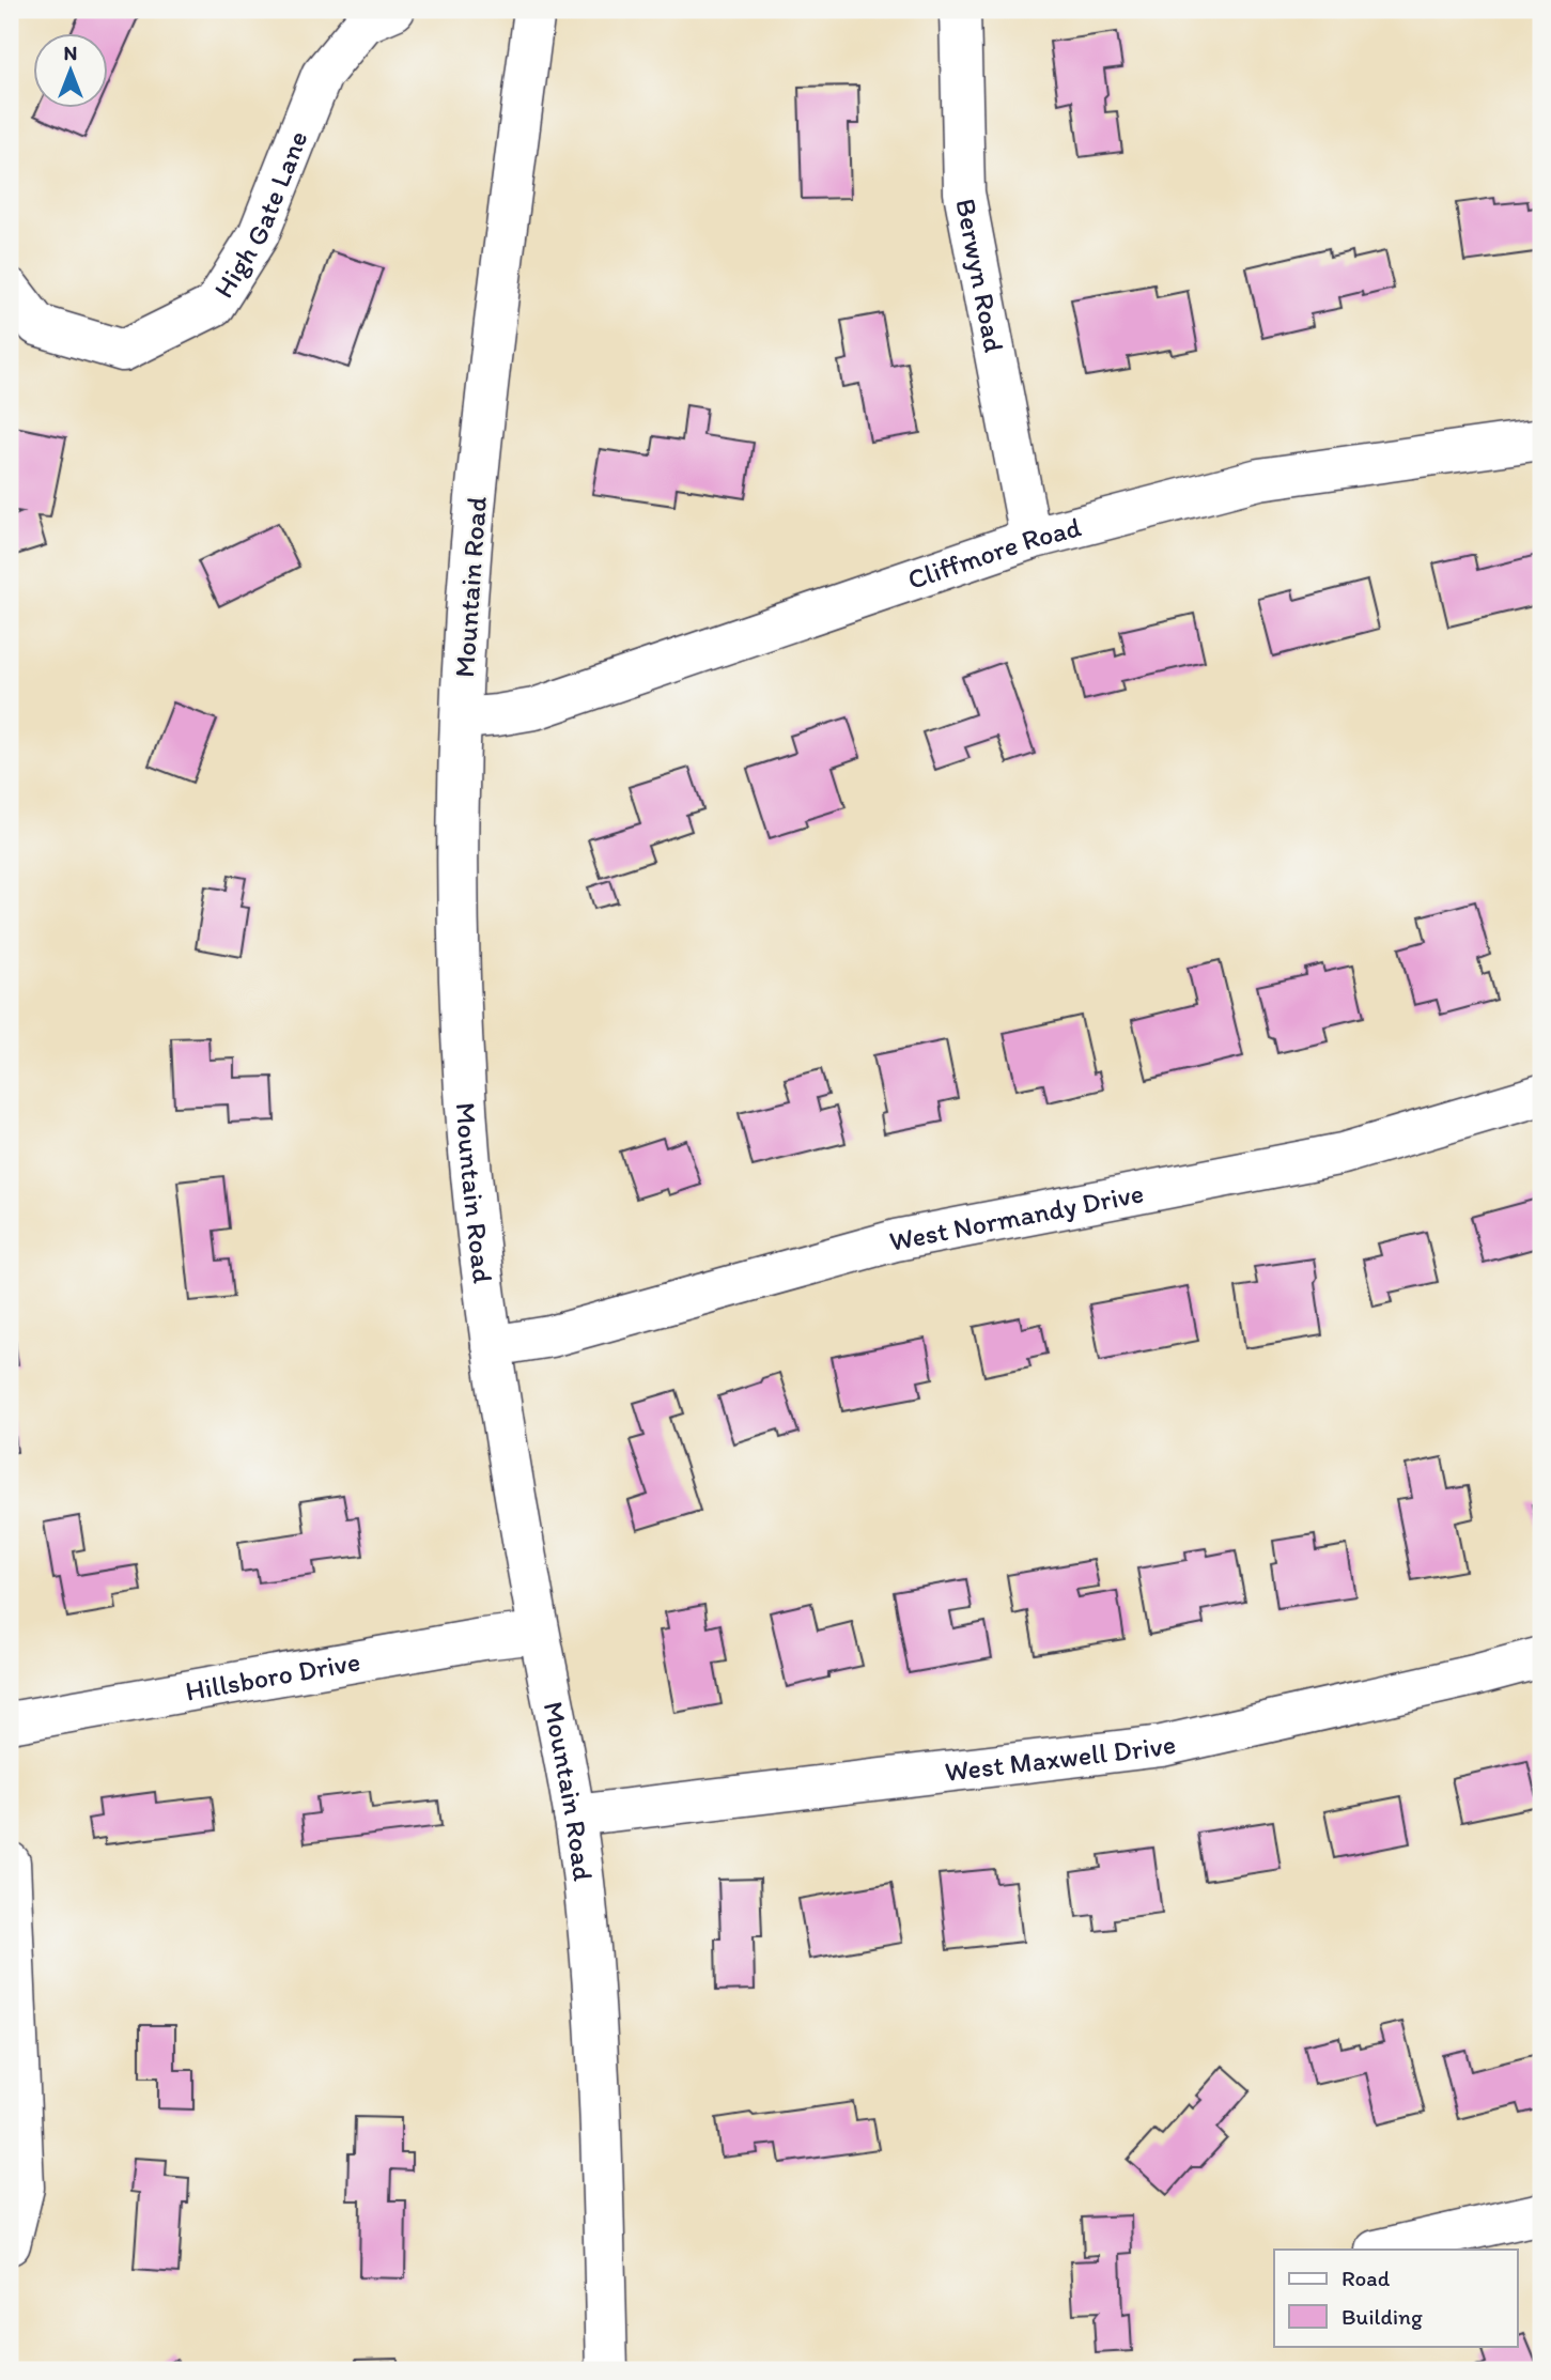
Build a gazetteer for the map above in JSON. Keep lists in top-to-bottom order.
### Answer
{
  "streets": {
    "street": [
      "High Gate Lane",
      "Berwyn Road",
      "Cliffmore Road",
      "Mountain Road",
      "West Normandy Drive",
      "Hillsboro Drive",
      "West Maxwell Drive"
    ]
  },
  "crossings": [
    ["Berwyn Road", "Cliffmore Road"],
    ["Cliffmore Road", "Mountain Road"],
    ["Mountain Road", "West Normandy Drive"],
    ["Mountain Road", "Hillsboro Drive"],
    ["Mountain Road", "West Maxwell Drive"]
  ],
  "legend": ["Road", "Building"],
  "north": "top"
}
